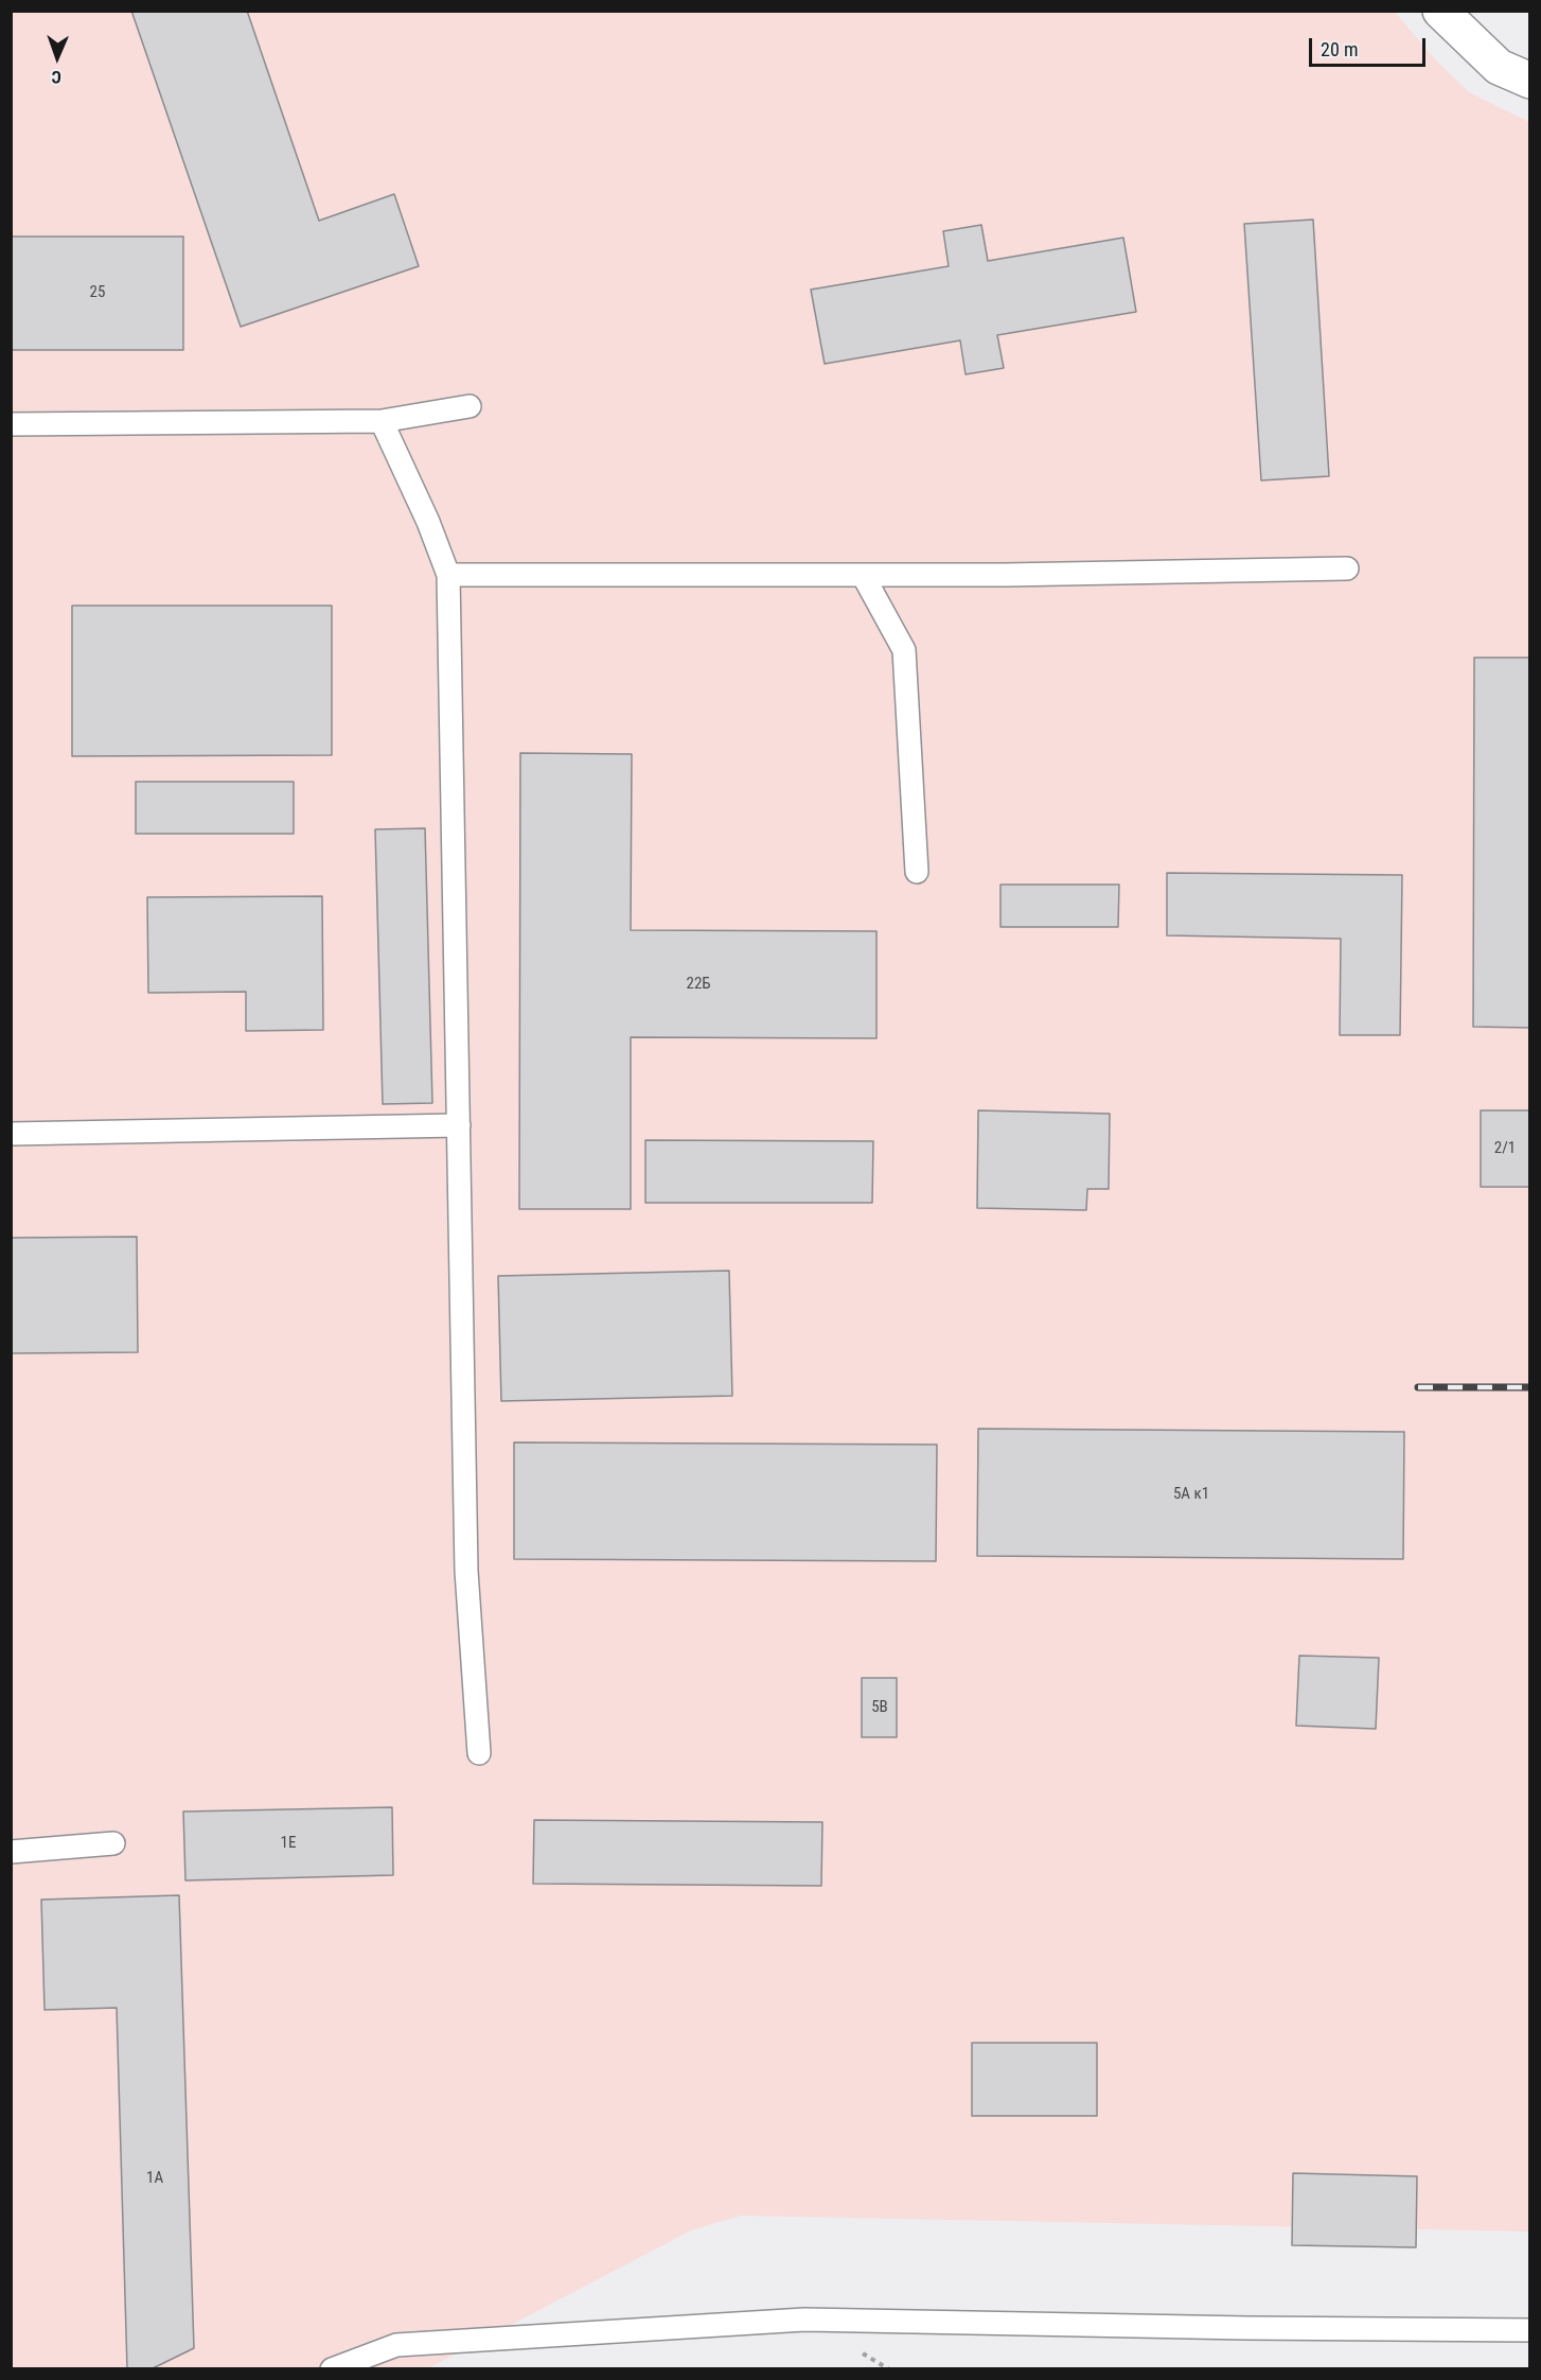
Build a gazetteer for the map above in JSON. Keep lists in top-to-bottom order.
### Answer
{
  "house_numbers": [
    "25",
    "22Б",
    "2/1",
    "5А к1",
    "5В",
    "1Е",
    "1А"
  ],
  "scale_bar": "20 m",
  "north": "bottom"
}
